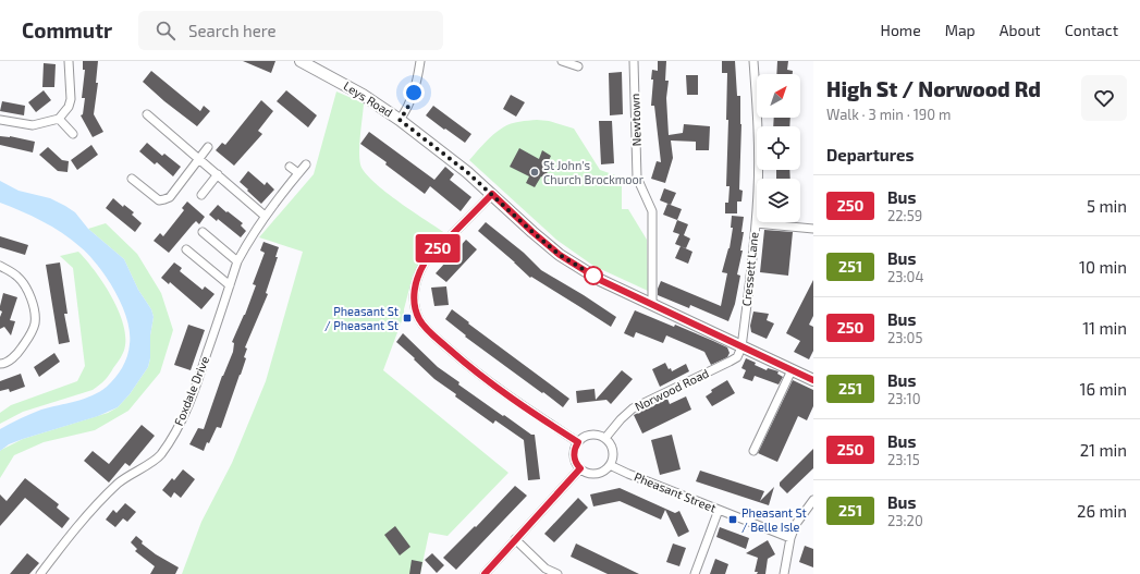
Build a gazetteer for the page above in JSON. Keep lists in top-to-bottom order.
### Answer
{
  "streets": {
    "main road": ["Leys Road"],
    "street": [
      "Newtown",
      "Cressett Lane",
      "Norwood Road",
      "Foxdale Drive",
      "Pheasant Street"
    ]
  },
  "crossings": [
    ["Leys Road", "Newtown"],
    ["Leys Road", "Cressett Lane"],
    ["Leys Road", "Norwood Road"],
    ["Cressett Lane", "Norwood Road"],
    ["Norwood Road", "Pheasant Street"]
  ],
  "places": {
    "other": ["St John's Church Brockmoor"],
    "transit": ["Pheasant St / Pheasant St", "Pheasant St / Belle Isle"]
  },
  "lines": ["bus line 250"],
  "north": "top right",
  "page": {
    "header": "Commutr",
    "search": "Search here",
    "nav": [
      "Home",
      "Map",
      "About",
      "Contact"
    ],
    "on_map": "250",
    "heading": [
      ["High St / Norwood Rd", "Walk · 3 min · 190 m"],
      "Departures"
    ],
    "list": [
      {
        "mark": "250",
        "name": "Bus",
        "note": "22:59",
        "value": "5 min"
      },
      {
        "mark": "251",
        "name": "Bus",
        "note": "23:04",
        "value": "10 min"
      },
      {
        "mark": "250",
        "name": "Bus",
        "note": "23:05",
        "value": "11 min"
      },
      {
        "mark": "251",
        "name": "Bus",
        "note": "23:10",
        "value": "16 min"
      },
      {
        "mark": "250",
        "name": "Bus",
        "note": "23:15",
        "value": "21 min"
      },
      {
        "mark": "251",
        "name": "Bus",
        "note": "23:20",
        "value": "26 min"
      }
    ]
  }
}
